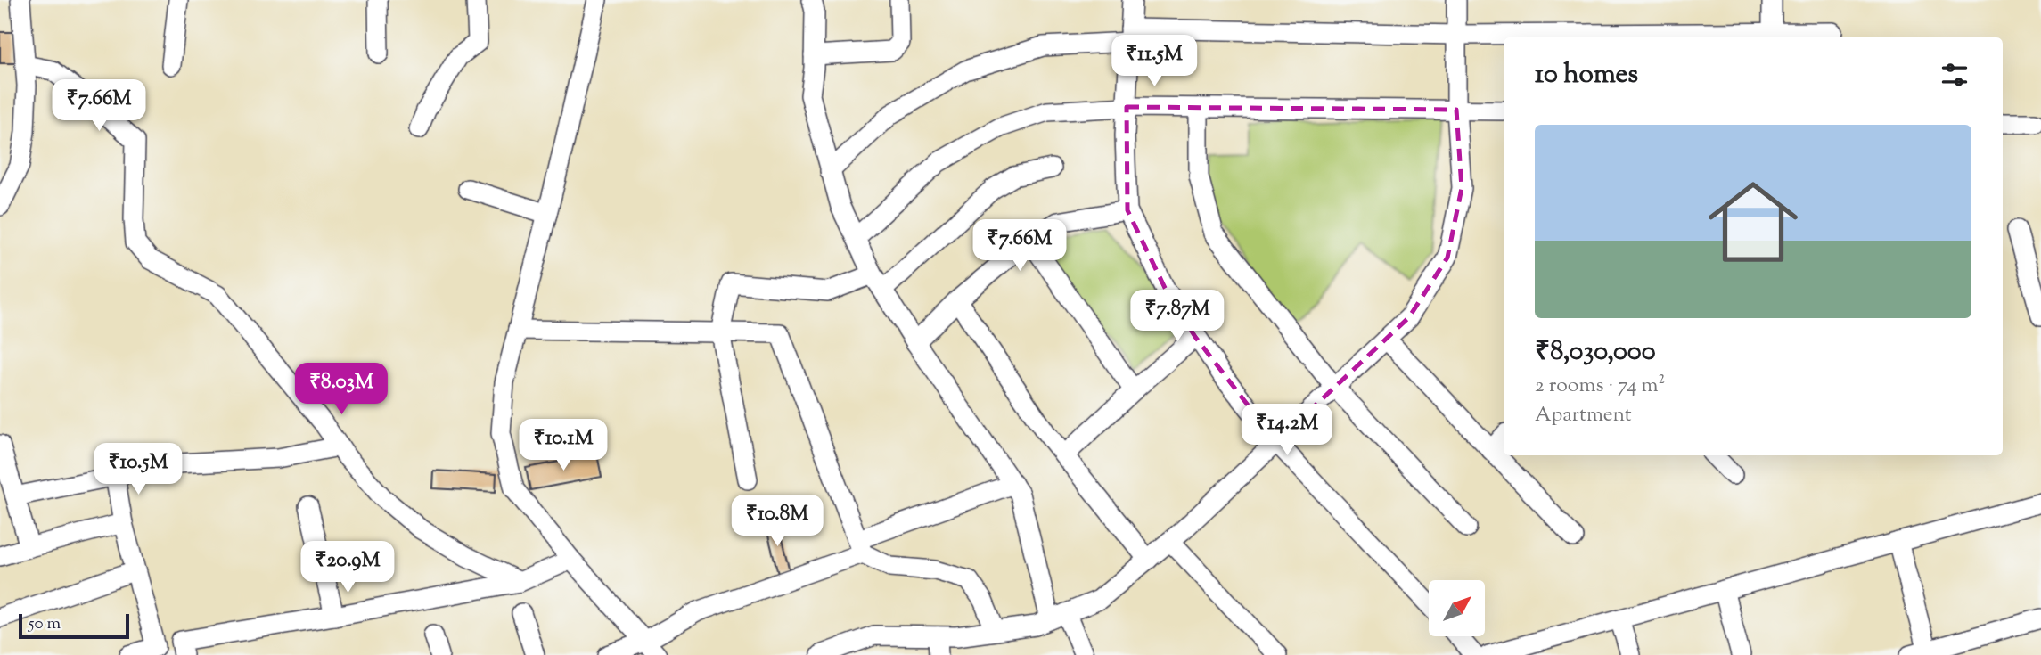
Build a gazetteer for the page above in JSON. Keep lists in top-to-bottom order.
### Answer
{
  "scale_bar": "50 m",
  "north": "top right",
  "page": {
    "price": [
      "₹11.5M",
      "₹7.66M",
      "₹7.66M",
      "₹7.87M",
      "₹8.03M",
      "₹14.2M",
      "₹10.1M",
      "₹10.5M",
      "₹10.8M",
      "₹20.9M"
    ],
    "heading": "10 homes",
    "list": [
      {
        "name": "₹8,030,000",
        "note": "2 rooms · 74 m² · Apartment"
      }
    ],
    "scale": "50 m"
  }
}
